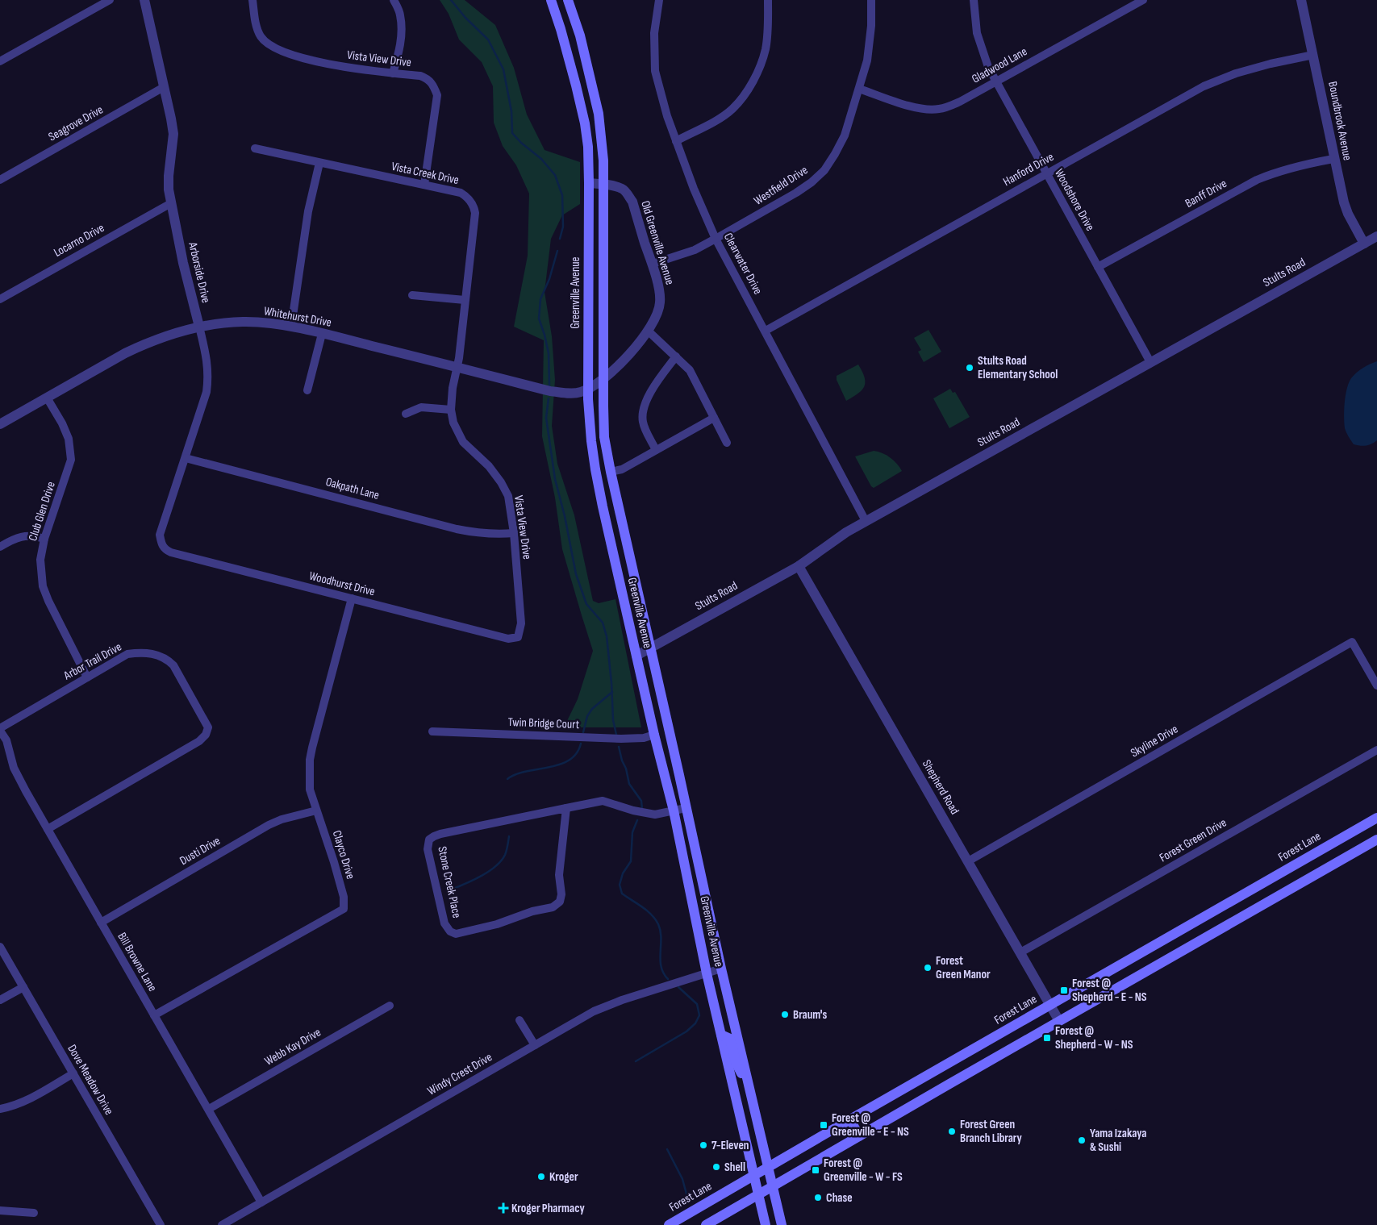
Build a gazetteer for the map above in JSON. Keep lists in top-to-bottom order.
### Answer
{
  "streets": {
    "main road": ["Greenville Avenue", "Forest Lane"],
    "street": [
      "Vista View Drive",
      "Gladwood Lane",
      "Boundbrook Avenue",
      "Seagrove Drive",
      "Hanford Drive",
      "Vista Creek Drive",
      "Westfield Drive",
      "Banff Drive",
      "Woodshore Drive",
      "Locarno Drive",
      "Old Greenville Avenue",
      "Clearwater Drive",
      "Arborside Drive",
      "Stults Road",
      "Whitehurst Drive",
      "Oakpath Lane",
      "Club Glen Drive",
      "Woodhurst Drive",
      "Arbor Trail Drive",
      "Twin Bridge Court",
      "Skyline Drive",
      "Shepherd Road",
      "Forest Green Drive",
      "Dusti Drive",
      "Clayco Drive",
      "Stone Creek Place",
      "Bill Browne Lane",
      "Webb Kay Drive",
      "Windy Crest Drive",
      "Dove Meadow Drive"
    ]
  },
  "crossings": [
    ["Vista View Drive", "Vista Creek Drive"],
    ["Vista View Drive", "Whitehurst Drive"],
    ["Vista View Drive", "Oakpath Lane"],
    ["Vista View Drive", "Woodhurst Drive"],
    ["Gladwood Lane", "Westfield Drive"],
    ["Gladwood Lane", "Woodshore Drive"],
    ["Boundbrook Avenue", "Hanford Drive"],
    ["Boundbrook Avenue", "Banff Drive"],
    ["Boundbrook Avenue", "Stults Road"],
    ["Seagrove Drive", "Arborside Drive"],
    ["Hanford Drive", "Woodshore Drive"],
    ["Hanford Drive", "Clearwater Drive"],
    ["Vista Creek Drive", "Whitehurst Drive"],
    ["Westfield Drive", "Old Greenville Avenue"],
    ["Westfield Drive", "Clearwater Drive"],
    ["Banff Drive", "Woodshore Drive"],
    ["Woodshore Drive", "Stults Road"],
    ["Locarno Drive", "Arborside Drive"],
    ["Old Greenville Avenue", "Greenville Avenue"],
    ["Old Greenville Avenue", "Whitehurst Drive"],
    ["Clearwater Drive", "Stults Road"],
    ["Arborside Drive", "Whitehurst Drive"],
    ["Arborside Drive", "Oakpath Lane"],
    ["Arborside Drive", "Woodhurst Drive"],
    ["Stults Road", "Greenville Avenue"],
    ["Stults Road", "Shepherd Road"],
    ["Greenville Avenue", "Whitehurst Drive"],
    ["Greenville Avenue", "Twin Bridge Court"],
    ["Greenville Avenue", "Forest Lane"],
    ["Greenville Avenue", "Stone Creek Place"],
    ["Greenville Avenue", "Windy Crest Drive"],
    ["Whitehurst Drive", "Club Glen Drive"],
    ["Club Glen Drive", "Arbor Trail Drive"],
    ["Woodhurst Drive", "Clayco Drive"],
    ["Arbor Trail Drive", "Bill Browne Lane"],
    ["Skyline Drive", "Shepherd Road"],
    ["Shepherd Road", "Forest Green Drive"],
    ["Shepherd Road", "Forest Lane"],
    ["Dusti Drive", "Clayco Drive"],
    ["Dusti Drive", "Bill Browne Lane"],
    ["Clayco Drive", "Bill Browne Lane"],
    ["Bill Browne Lane", "Webb Kay Drive"],
    ["Bill Browne Lane", "Windy Crest Drive"]
  ],
  "places": {
    "other": [
      "Stults Road Elementary School",
      "Forest Green Manor",
      "Braum's",
      "Forest Green Branch Library",
      "Yama Izakaya & Sushi",
      "7-Eleven",
      "Shell",
      "Kroger",
      "Chase"
    ],
    "transit": [
      "Forest @ Shepherd - E - NS",
      "Forest @ Shepherd - W - NS",
      "Forest @ Greenville - E - NS",
      "Forest @ Greenville - W - FS"
    ],
    "health": ["Kroger Pharmacy"]
  }
}
